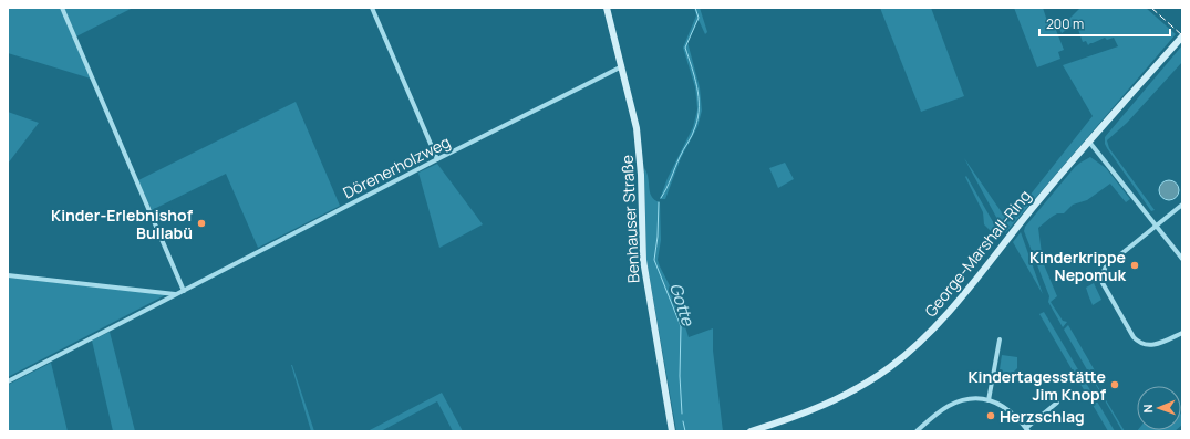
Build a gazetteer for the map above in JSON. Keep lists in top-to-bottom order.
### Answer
{
  "streets": {
    "main road": ["Benhauser Straße", "George-Marshall-Ring"],
    "street": ["Dörenerholzweg"]
  },
  "crossings": [
    ["Dörenerholzweg", "Benhauser Straße"]
  ],
  "water": ["Gotte"],
  "places": [
    "Kinder-Erlebnishof Bullabü",
    "Kinderkrippe Nepomuk",
    "Kindertagesstätte Jim Knopf",
    "Herzschlag"
  ],
  "scale_bar": "200 m",
  "north": "left"
}
